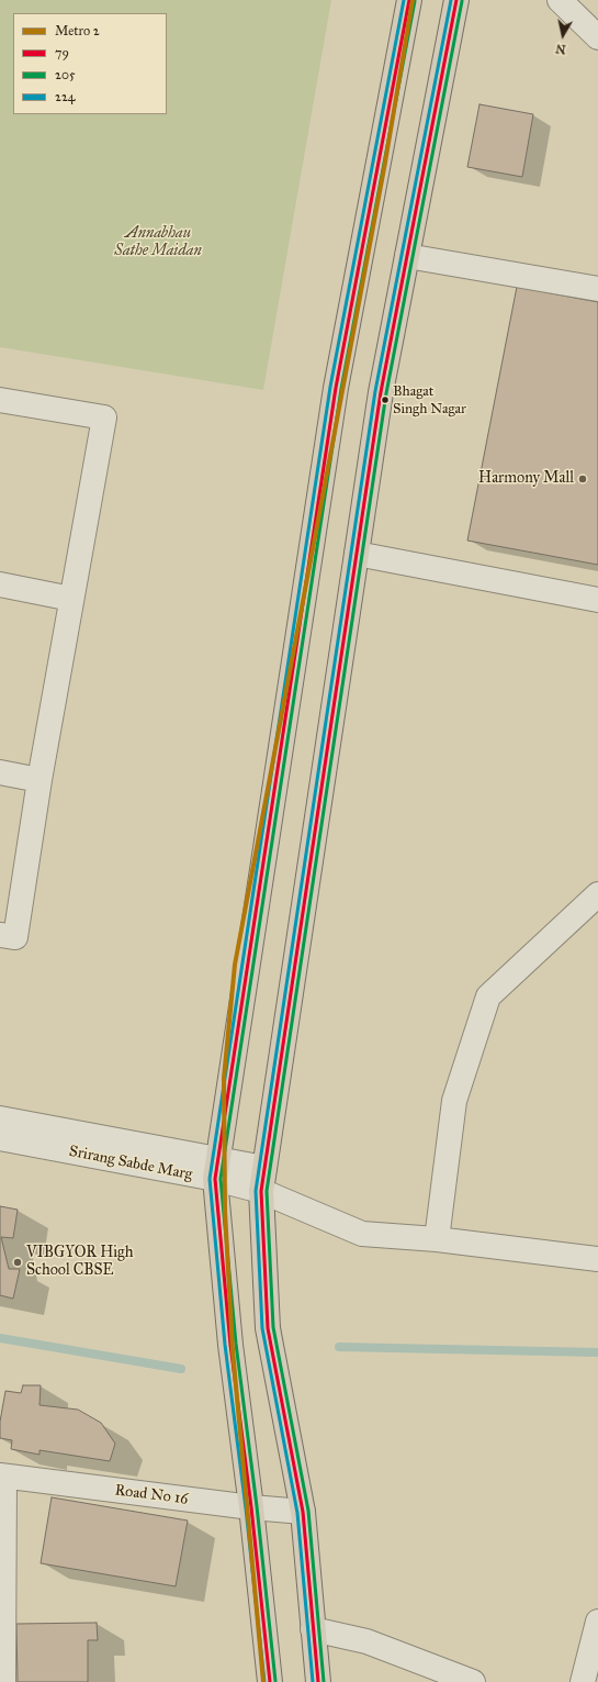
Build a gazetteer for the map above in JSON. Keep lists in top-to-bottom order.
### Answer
{
  "streets": {
    "street": ["Srirang Sabde Marg", "Road No 16"]
  },
  "parks": ["Annabhau Sathe Maidan"],
  "places": ["Bhagat Singh Nagar", "Harmony Mall", "VIBGYOR High School CBSE"],
  "lines": [
    "metro line 2",
    "transit line 79",
    "transit line 224",
    "transit line 205"
  ],
  "legend": [
    "Metro 2",
    "79",
    "205",
    "224"
  ],
  "north": "bottom"
}
